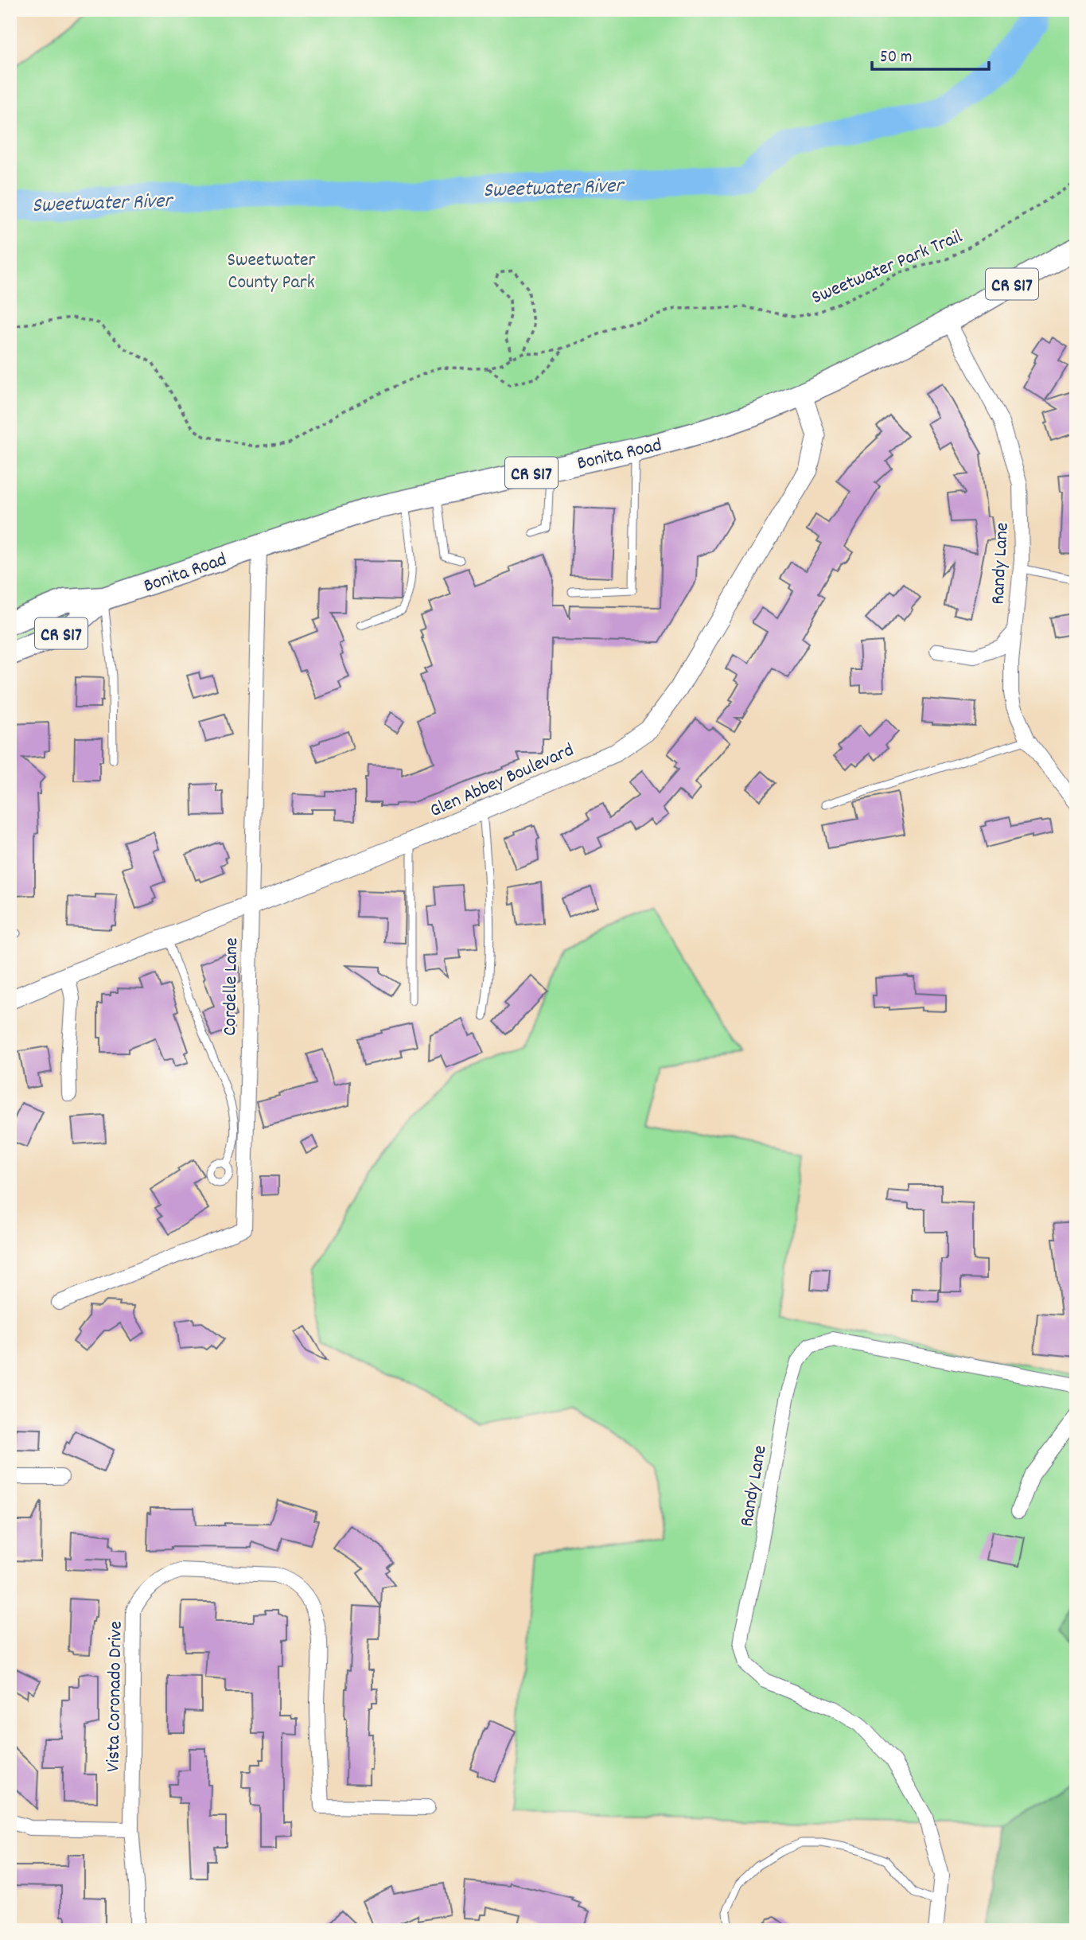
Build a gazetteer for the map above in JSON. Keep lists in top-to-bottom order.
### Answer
{
  "streets": {
    "main road": ["CR S17", "Bonita Road"],
    "street": [
      "Randy Lane",
      "Glen Abbey Boulevard",
      "Cordelle Lane",
      "Vista Coronado Drive"
    ],
    "path": ["Sweetwater Park Trail"]
  },
  "crossings": [
    ["Bonita Road", "Randy Lane"],
    ["Bonita Road", "Glen Abbey Boulevard"],
    ["Bonita Road", "Cordelle Lane"],
    ["Glen Abbey Boulevard", "Cordelle Lane"]
  ],
  "water": ["Sweetwater River"],
  "parks": ["Sweetwater County Park"],
  "scale_bar": "50 m"
}
